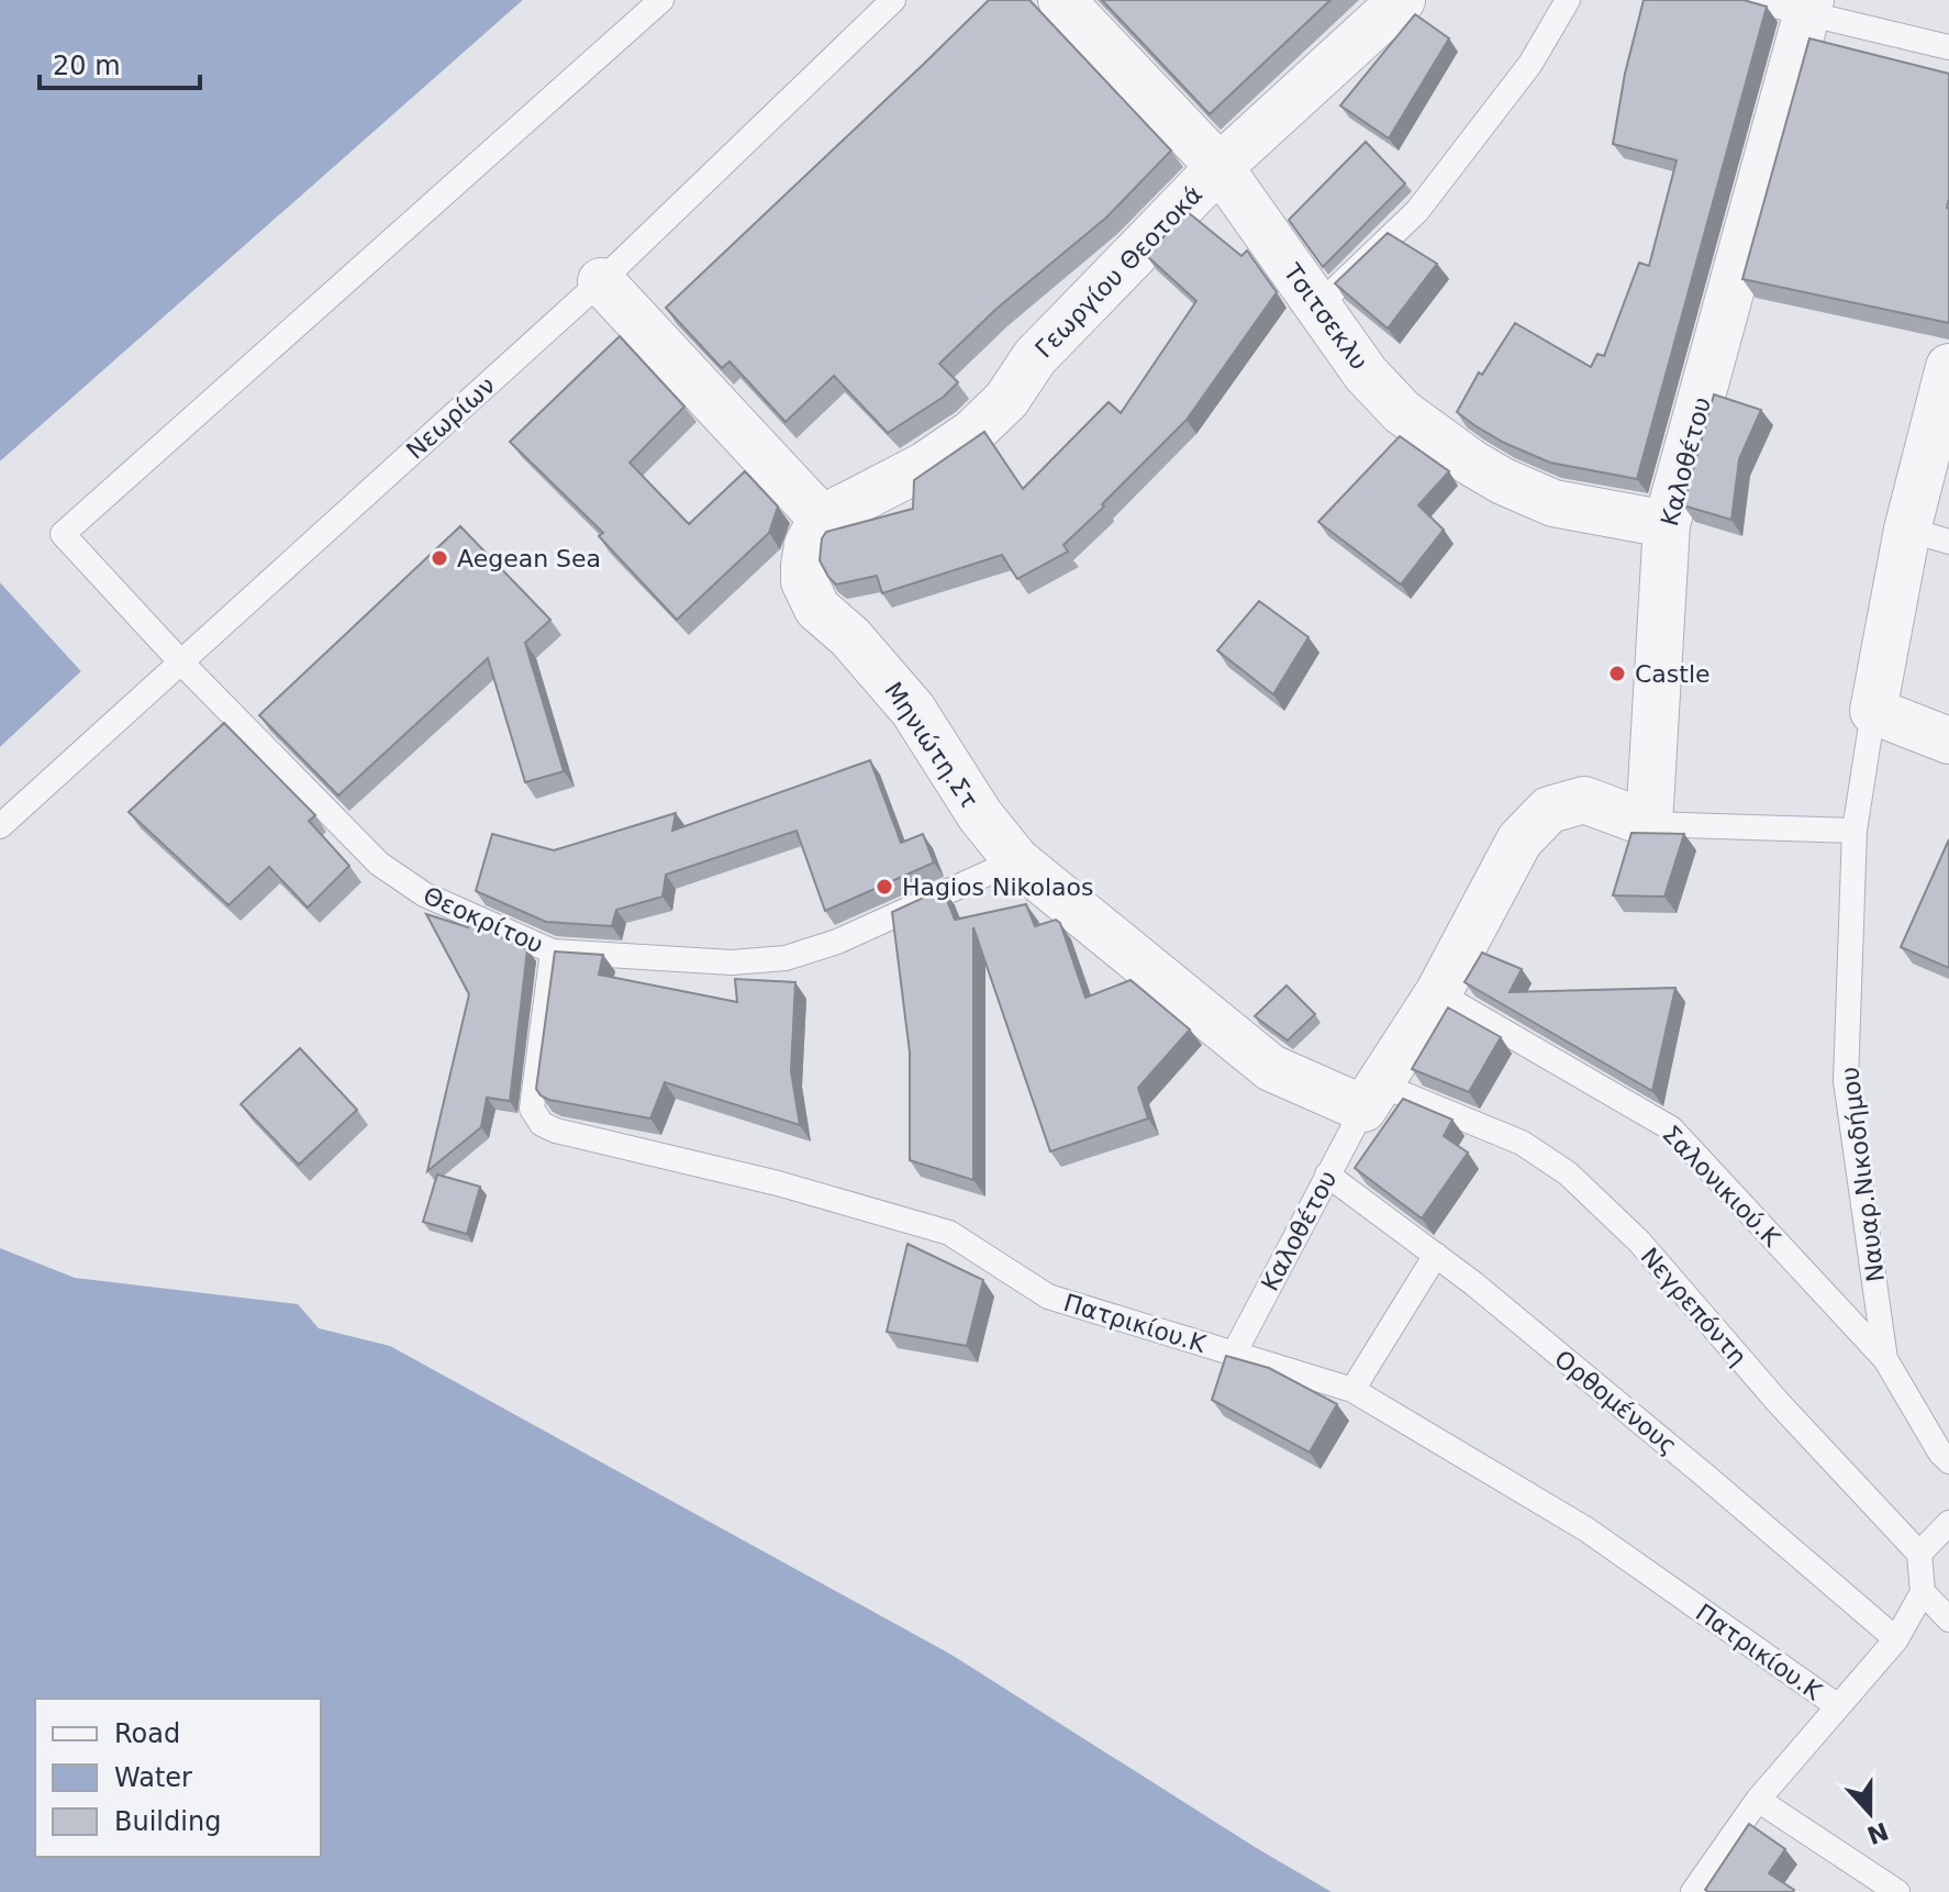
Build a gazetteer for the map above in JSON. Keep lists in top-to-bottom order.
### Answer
{
  "streets": {
    "street": [
      "Γεωργίου Θεοτοκά",
      "Τσιτσεκλυ",
      "Καλοθέτου",
      "Μηνιώτη.Στ"
    ],
    "lane": [
      "Νεωρίων",
      "Θεοκρίτου",
      "Ναυαρ.Νικοδήμου",
      "Σαλονικιού.Κ",
      "Νεγρεπόντη",
      "Πατρικίου.Κ",
      "Ορθομένους"
    ]
  },
  "crossings": [
    ["Γεωργίου Θεοτοκά", "Τσιτσεκλυ"],
    ["Γεωργίου Θεοτοκά", "Μηνιώτη.Στ"],
    ["Τσιτσεκλυ", "Καλοθέτου"],
    ["Νεωρίων", "Θεοκρίτου"],
    ["Καλοθέτου", "Μηνιώτη.Στ"],
    ["Καλοθέτου", "Σαλονικιού.Κ"],
    ["Καλοθέτου", "Νεγρεπόντη"],
    ["Καλοθέτου", "Πατρικίου.Κ"],
    ["Καλοθέτου", "Ορθομένους"],
    ["Μηνιώτη.Στ", "Θεοκρίτου"],
    ["Μηνιώτη.Στ", "Νεγρεπόντη"],
    ["Θεοκρίτου", "Πατρικίου.Κ"],
    ["Ναυαρ.Νικοδήμου", "Σαλονικιού.Κ"]
  ],
  "places": ["Aegean Sea", "Castle", "Hagios Nikolaos"],
  "legend": ["Road", "Water", "Building"],
  "scale_bar": "20 m",
  "north": "bottom"
}
